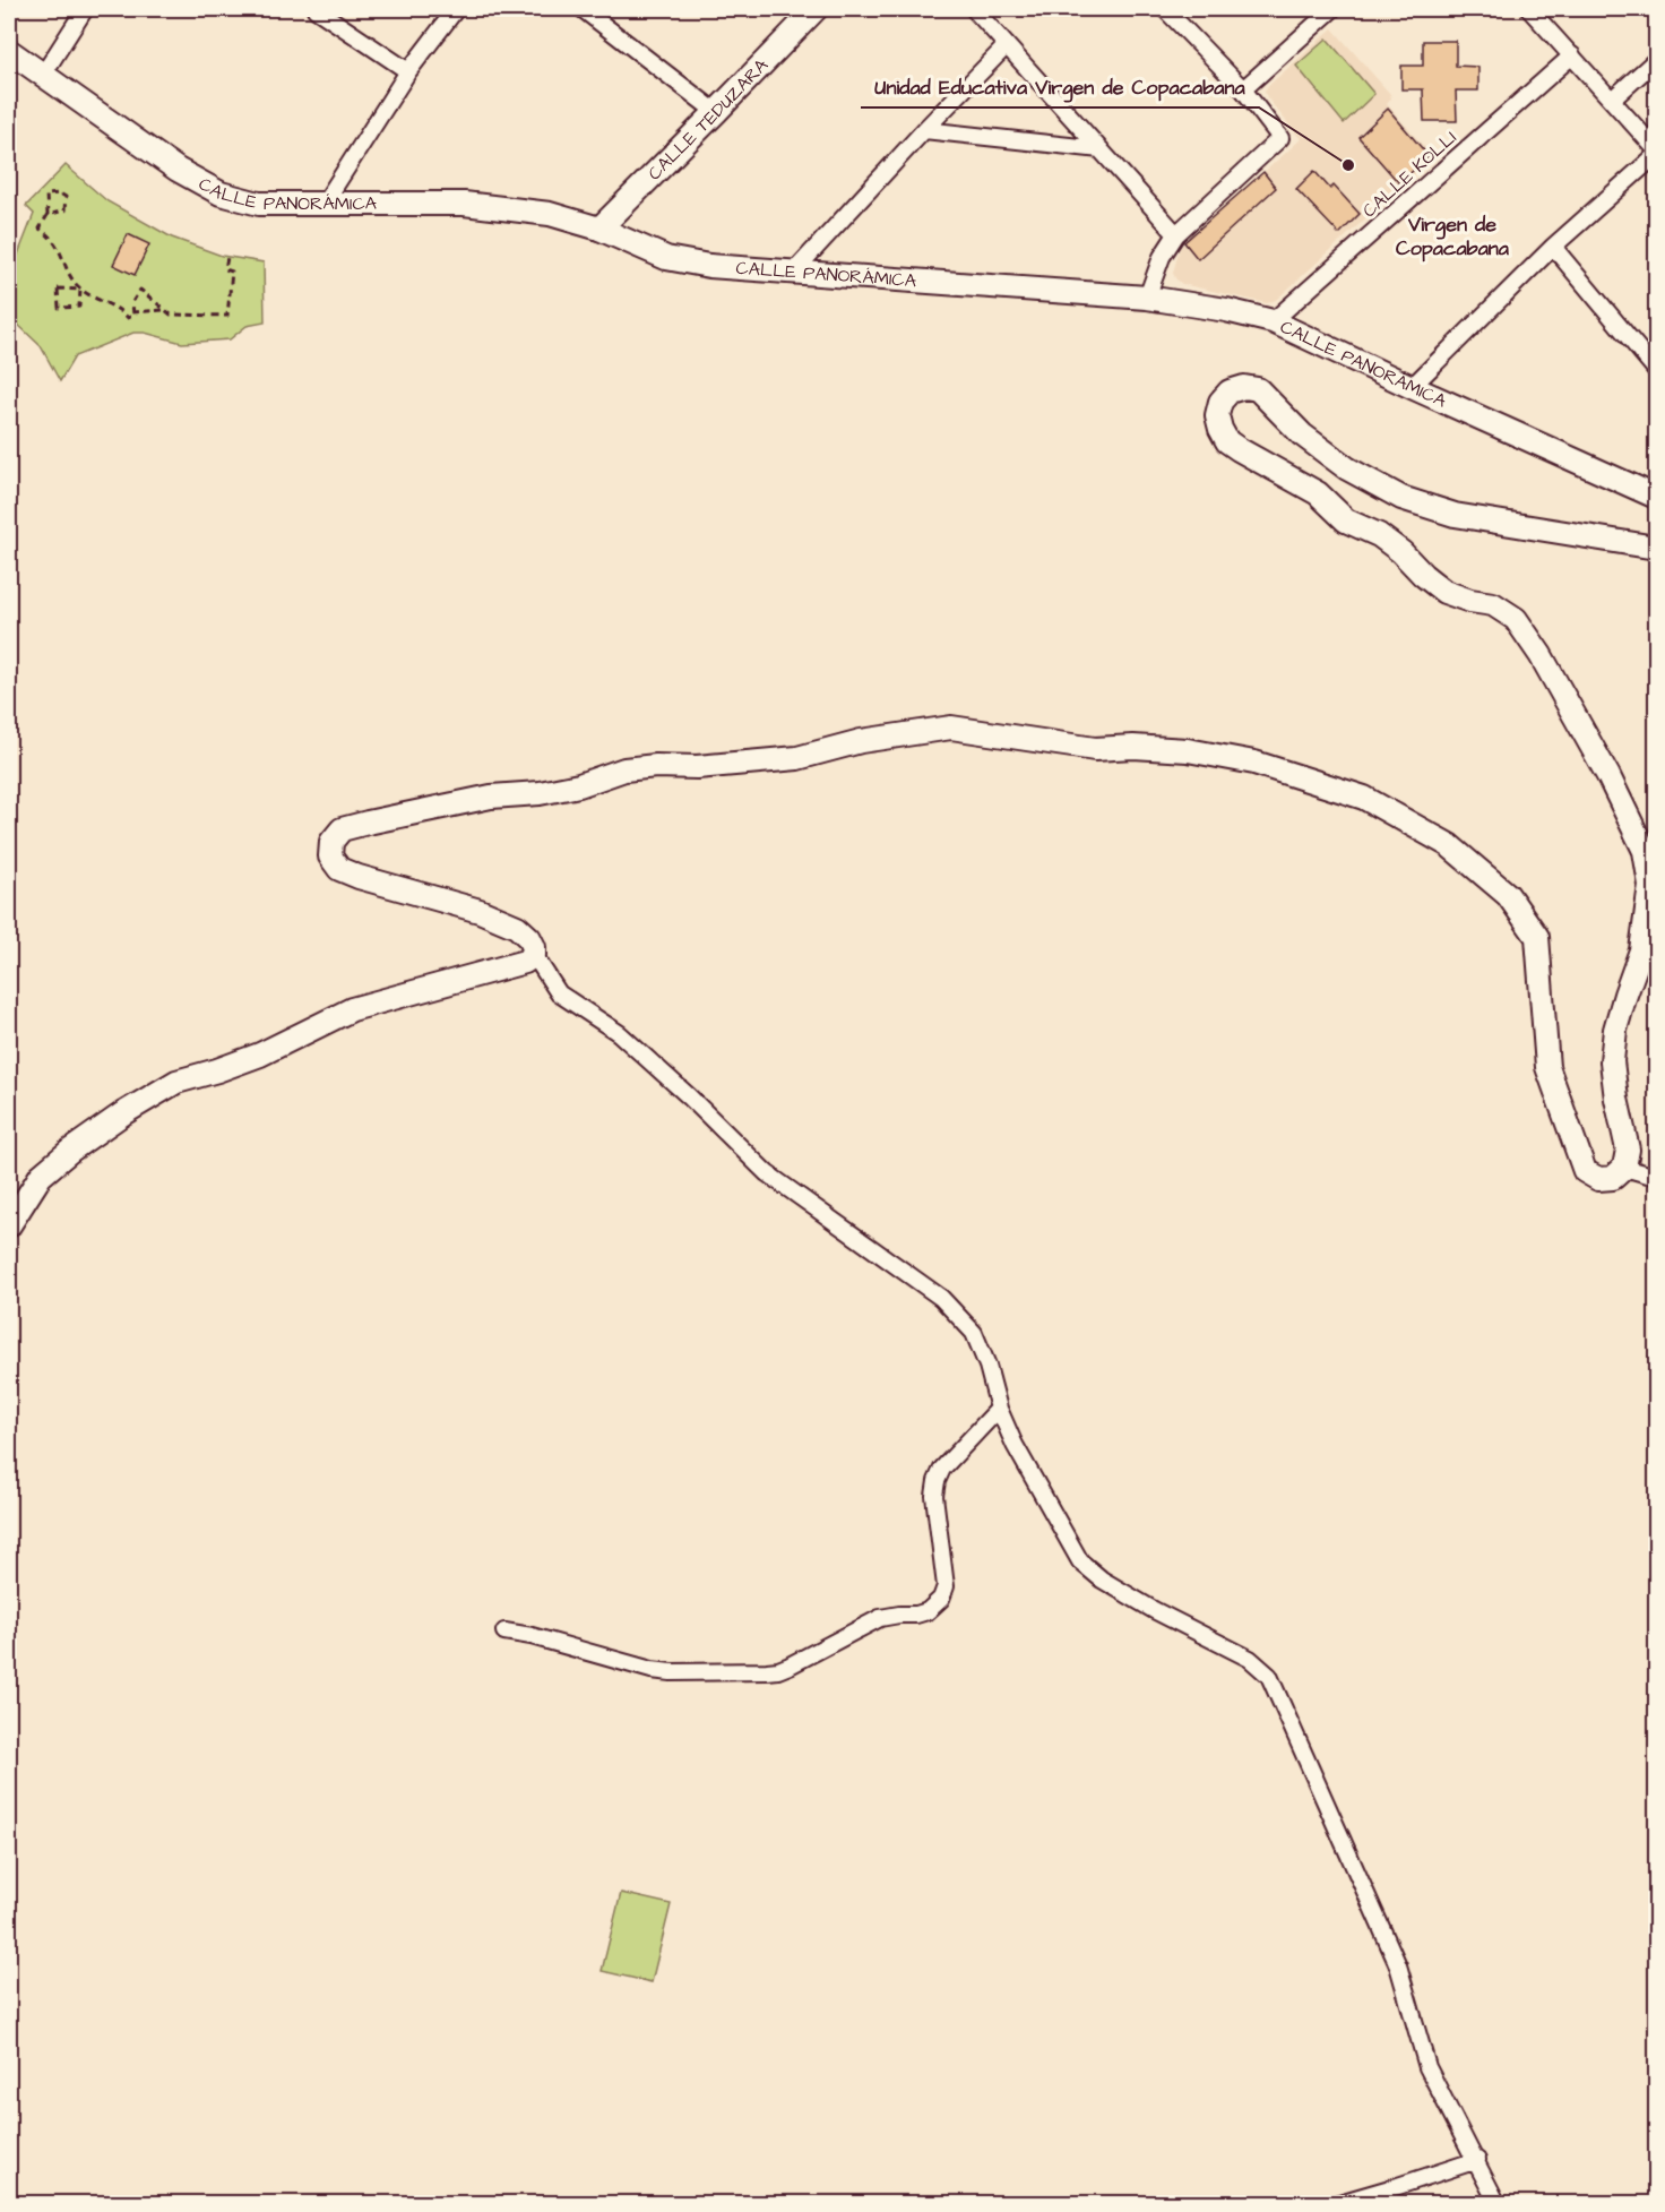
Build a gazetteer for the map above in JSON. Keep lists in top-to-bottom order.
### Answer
{
  "streets": {
    "street": ["CALLE TEDUZARA", "CALLE KOLLI", "CALLE PANORÁMICA"]
  },
  "crossings": [
    ["CALLE TEDUZARA", "CALLE PANORÁMICA"],
    ["CALLE KOLLI", "CALLE PANORÁMICA"]
  ],
  "districts": ["Virgen de Copacabana"],
  "places": ["Unidad Educativa Virgen de Copacabana"]
}
